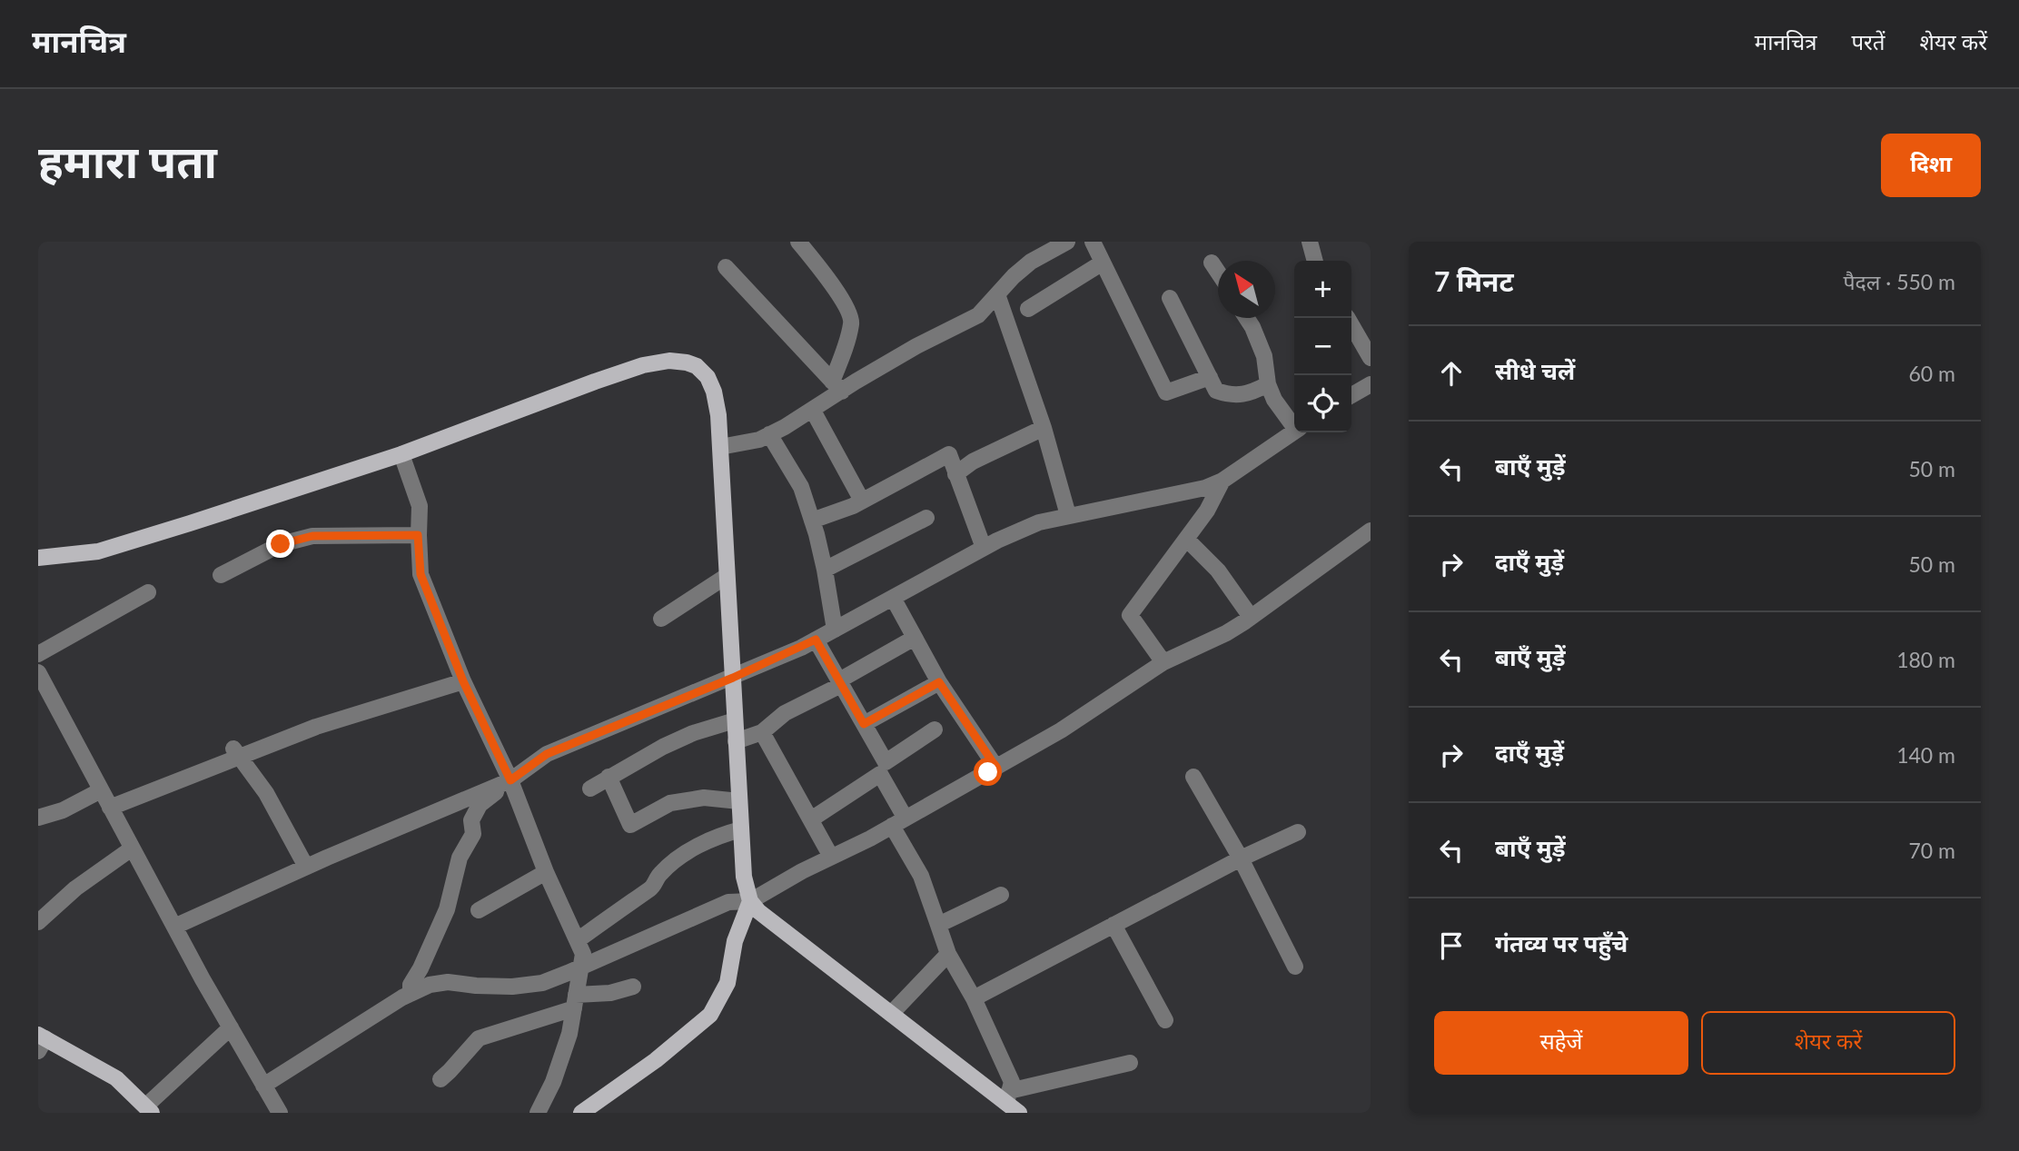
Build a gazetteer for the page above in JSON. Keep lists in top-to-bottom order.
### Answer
{
  "north": "top left",
  "page": {
    "header": "मानचित्र",
    "nav": ["मानचित्र", "परतें", "शेयर करें"],
    "buttons": [
      "दिशा",
      ["सहेजें", "शेयर करें"]
    ],
    "title": "हमारा पता",
    "heading": ["7 मिनट", "पैदल · 550 m"],
    "map_buttons": ["+", "−"],
    "list": [
      ["सीधे चलें", "60 m"],
      ["बाएँ मुड़ें", "50 m"],
      ["दाएँ मुड़ें", "50 m"],
      ["बाएँ मुड़ें", "180 m"],
      ["दाएँ मुड़ें", "140 m"],
      ["बाएँ मुड़ें", "70 m"],
      "गंतव्य पर पहुँचे"
    ]
  }
}
